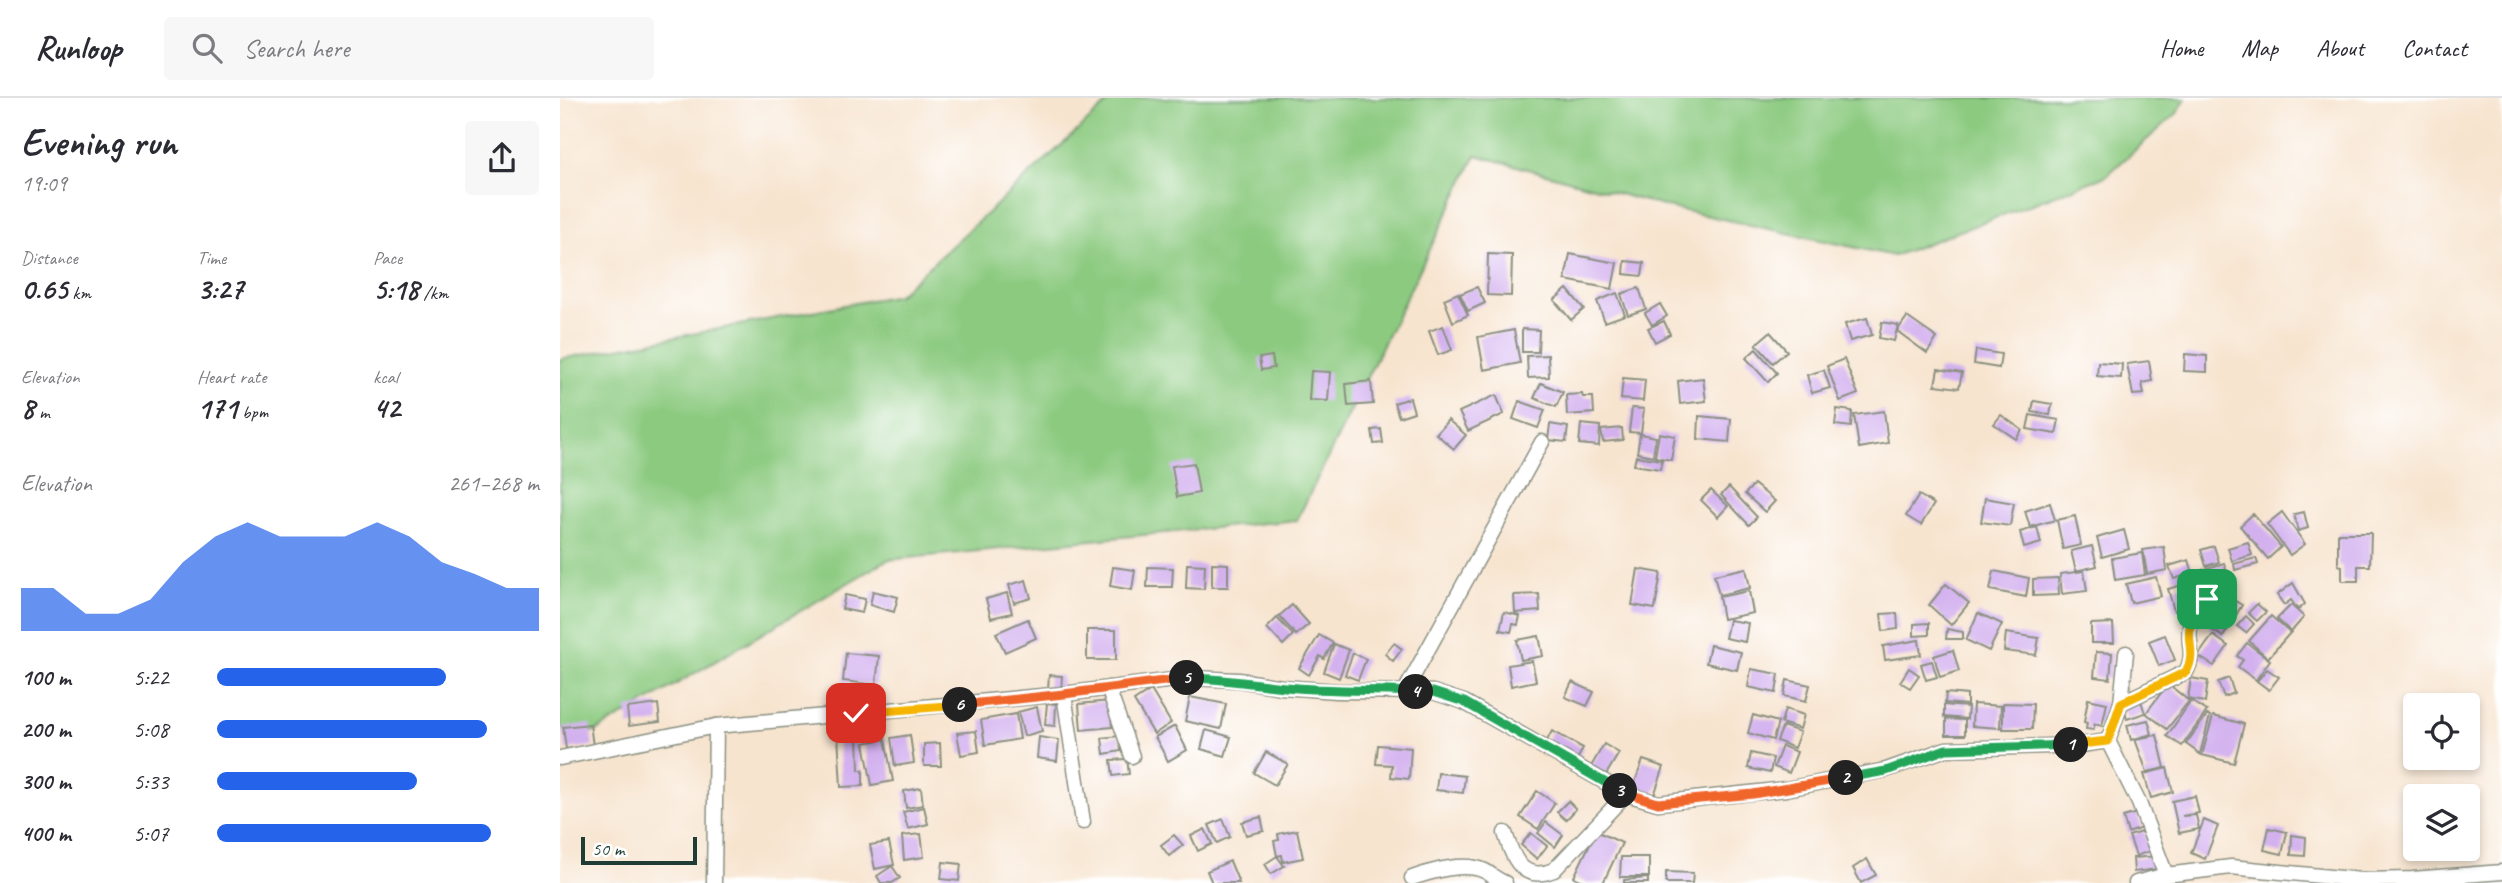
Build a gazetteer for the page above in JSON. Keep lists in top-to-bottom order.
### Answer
{
  "scale_bar": "50 m",
  "page": {
    "header": "Runloop",
    "search": "Search here",
    "nav": [
      "Home",
      "Map",
      "About",
      "Contact"
    ],
    "heading": ["Evening run", "19:09"],
    "stats": [
      ["Distance", "0.65 km"],
      ["Time", "3:27"],
      ["Pace", "5:18 /km"],
      ["Elevation", "8 m"],
      ["Heart rate", "171 bpm"],
      ["kcal", "42"]
    ],
    "chart": ["Elevation", "261–268 m"],
    "list": [
      {
        "name": "100 m",
        "note": "5:22"
      },
      {
        "name": "200 m",
        "note": "5:08"
      },
      {
        "name": "300 m",
        "note": "5:33"
      },
      {
        "name": "400 m",
        "note": "5:07"
      }
    ],
    "pins": [
      "5",
      "4",
      "6",
      "1",
      "2",
      "3"
    ],
    "scale": "50 m"
  }
}
